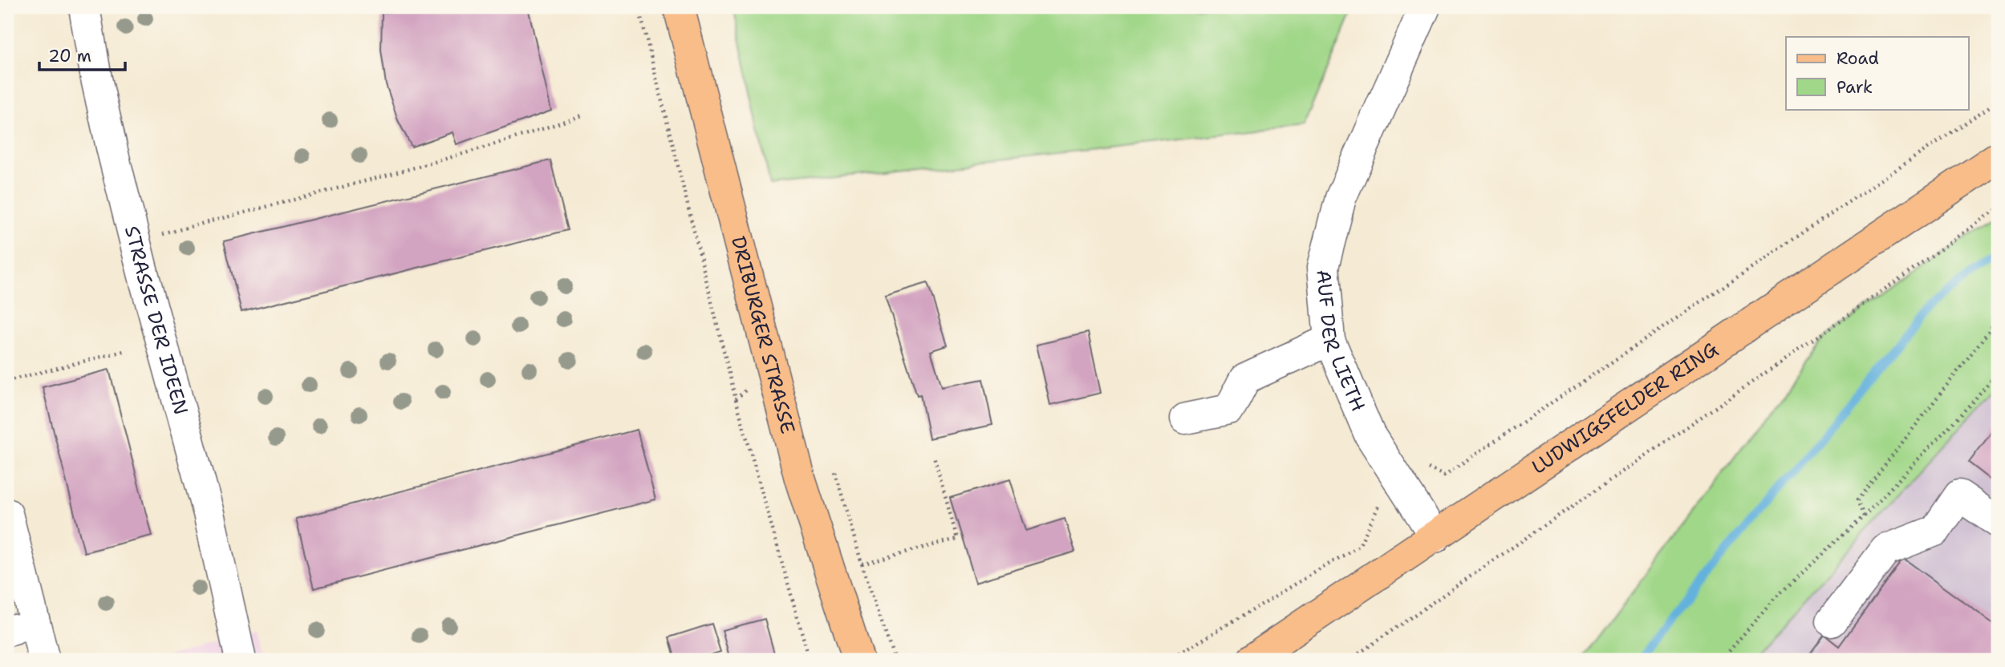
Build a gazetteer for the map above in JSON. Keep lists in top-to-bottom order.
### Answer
{
  "streets": {
    "main road": ["DRIBURGER STRASSE", "LUDWIGSFELDER RING"],
    "street": ["STRASSE DER IDEEN", "AUF DER LIETH"]
  },
  "crossings": [
    ["AUF DER LIETH", "LUDWIGSFELDER RING"]
  ],
  "legend": ["Road", "Park"],
  "scale_bar": "20 m"
}
